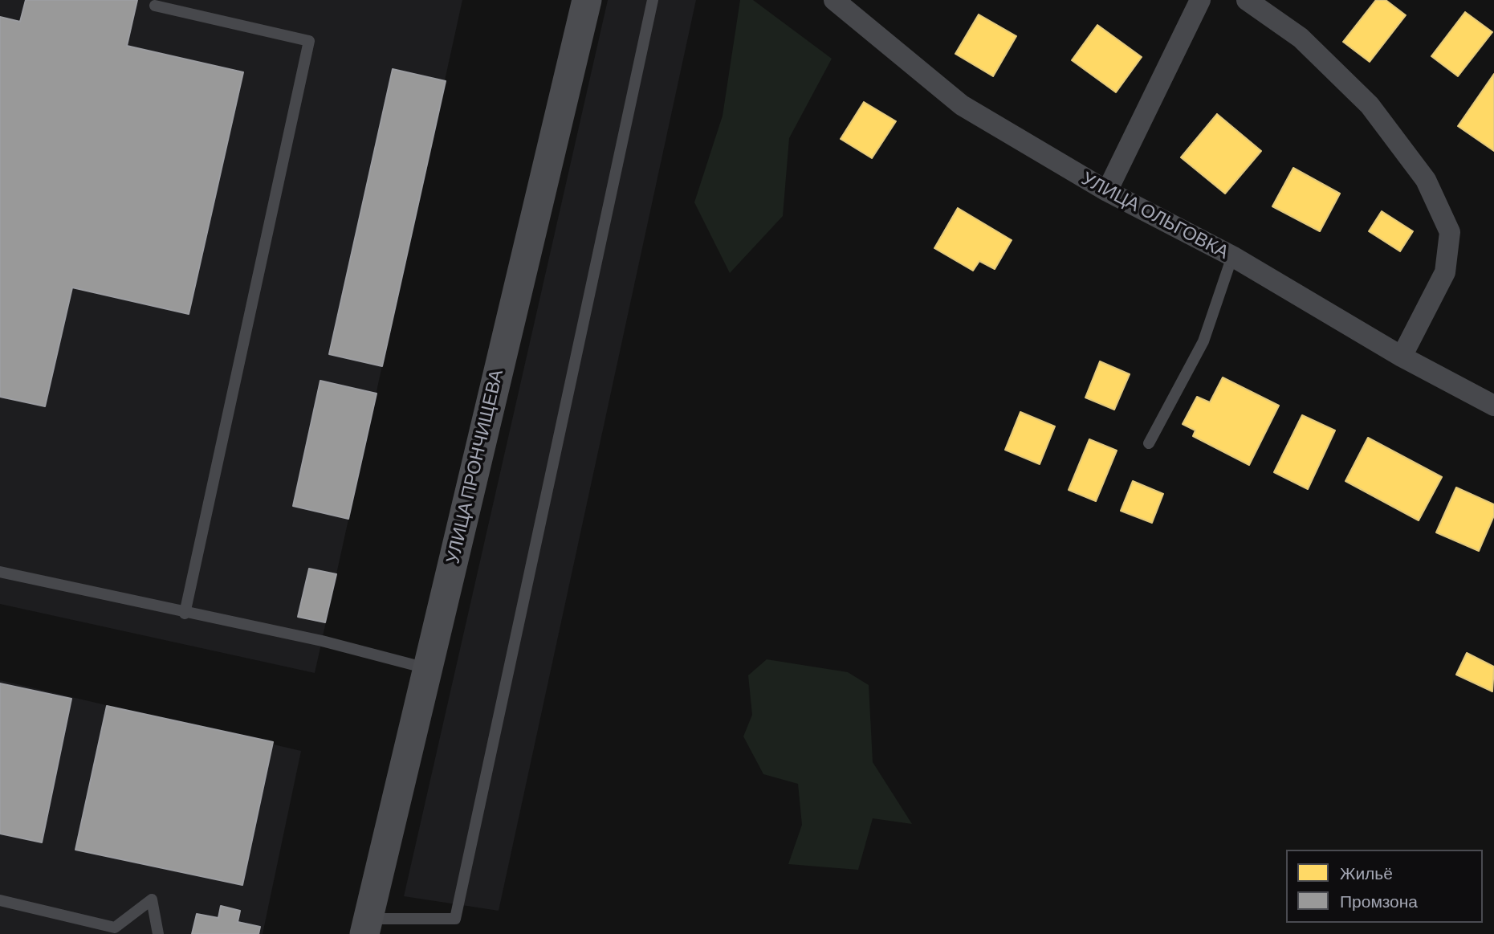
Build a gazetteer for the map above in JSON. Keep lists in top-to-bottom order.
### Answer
{
  "streets": {
    "street": ["УЛИЦА ОЛЬГОВКА", "УЛИЦА ПРОНЧИЩЕВА"]
  },
  "legend": ["Жильё", "Промзона"]
}
